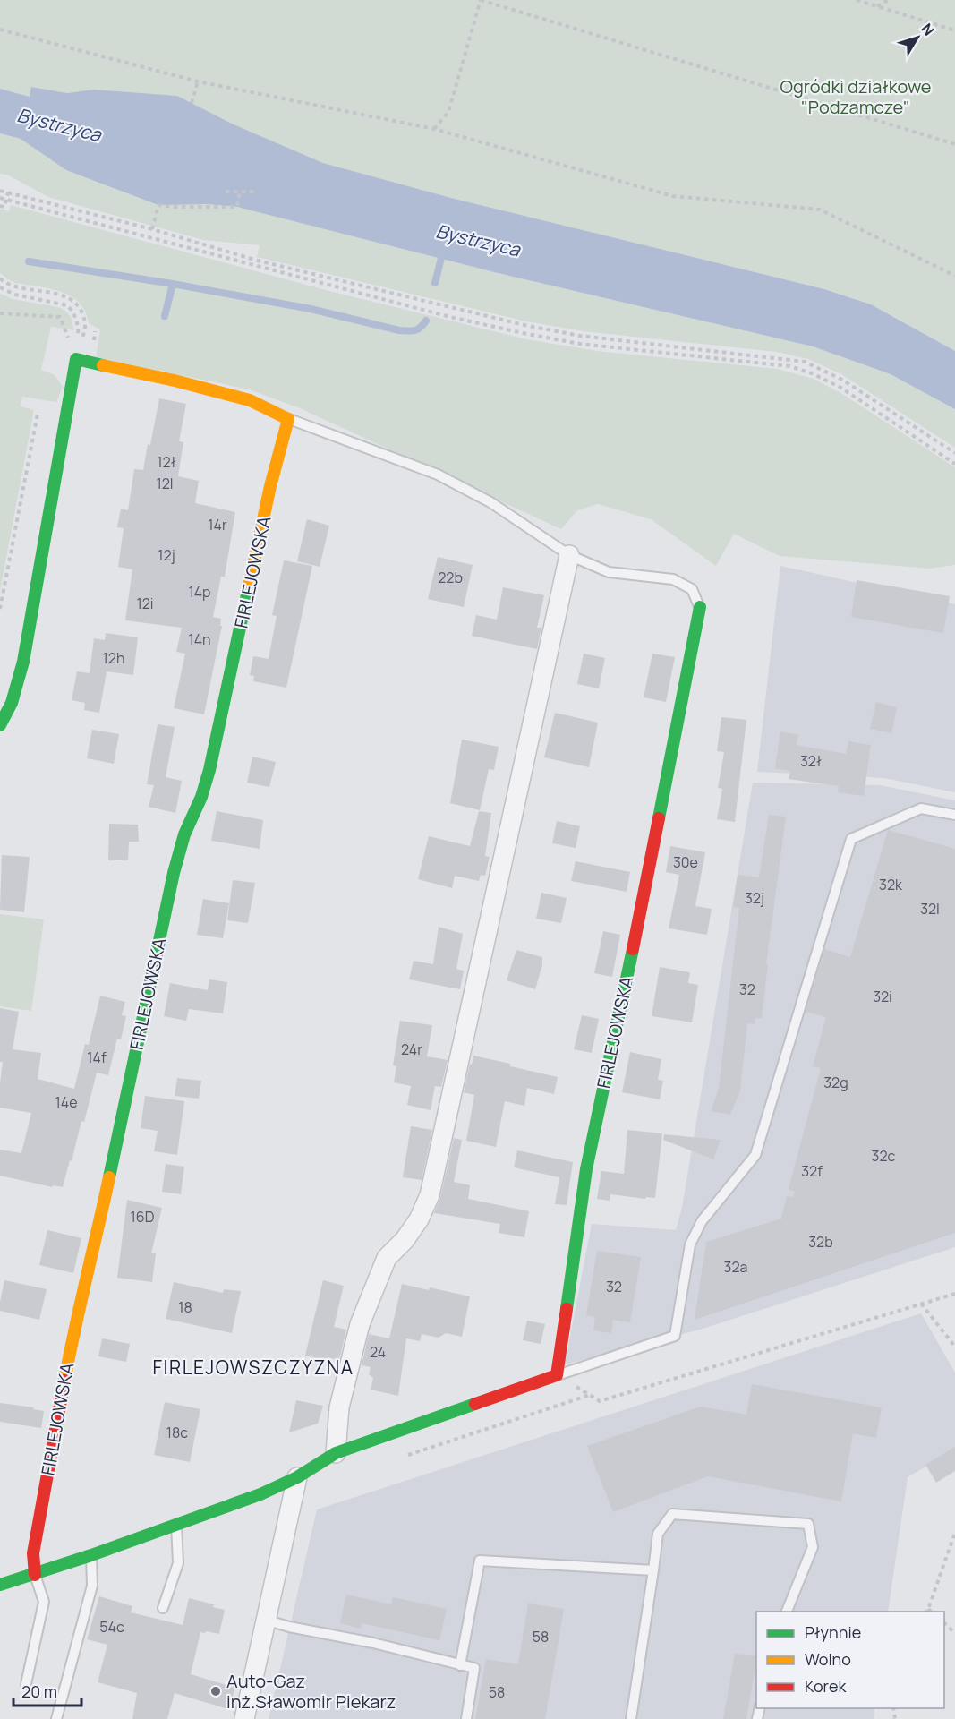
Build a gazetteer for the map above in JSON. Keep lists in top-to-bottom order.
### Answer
{
  "streets": {
    "street": ["FIRLEJOWSKA"]
  },
  "districts": ["FIRLEJOWSZCZYZNA"],
  "water": ["Bystrzyca"],
  "parks": ["Ogródki działkowe \"Podzamcze\""],
  "places": ["Auto-Gaz inż.Sławomir Piekarz"],
  "house_numbers": [
    "12ł",
    "12l",
    "14r",
    "12j",
    "22b",
    "14p",
    "12i",
    "14n",
    "12h",
    "32ł",
    "30e",
    "32k",
    "32j",
    "32l",
    "32",
    "32i",
    "24r",
    "14f",
    "32g",
    "14e",
    "32c",
    "32f",
    "16D",
    "32b",
    "32a",
    "32",
    "18",
    "24",
    "18c",
    "54c",
    "58",
    "58"
  ],
  "legend": ["Płynnie", "Wolno", "Korek"],
  "scale_bar": "20 m",
  "north": "top right"
}
